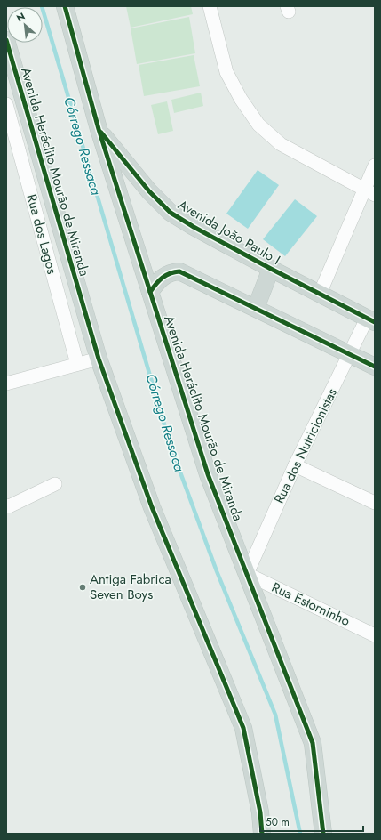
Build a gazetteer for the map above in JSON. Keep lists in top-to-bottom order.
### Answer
{
  "streets": {
    "main road": ["Avenida Heráclito Mourão de Miranda", "Avenida João Paulo I"],
    "street": ["Rua dos Lagos", "Rua dos Nutricionistas", "Rua Estorninho"]
  },
  "crossings": [
    ["Avenida Heráclito Mourão de Miranda", "Avenida João Paulo I"],
    ["Avenida Heráclito Mourão de Miranda", "Rua dos Nutricionistas"],
    ["Avenida Heráclito Mourão de Miranda", "Rua Estorninho"],
    ["Avenida João Paulo I", "Rua dos Nutricionistas"],
    ["Rua dos Nutricionistas", "Rua Estorninho"]
  ],
  "water": ["Córrego Ressaca"],
  "places": ["Antiga Fabrica Seven Boys"],
  "scale_bar": "50 m",
  "north": "top left"
}
